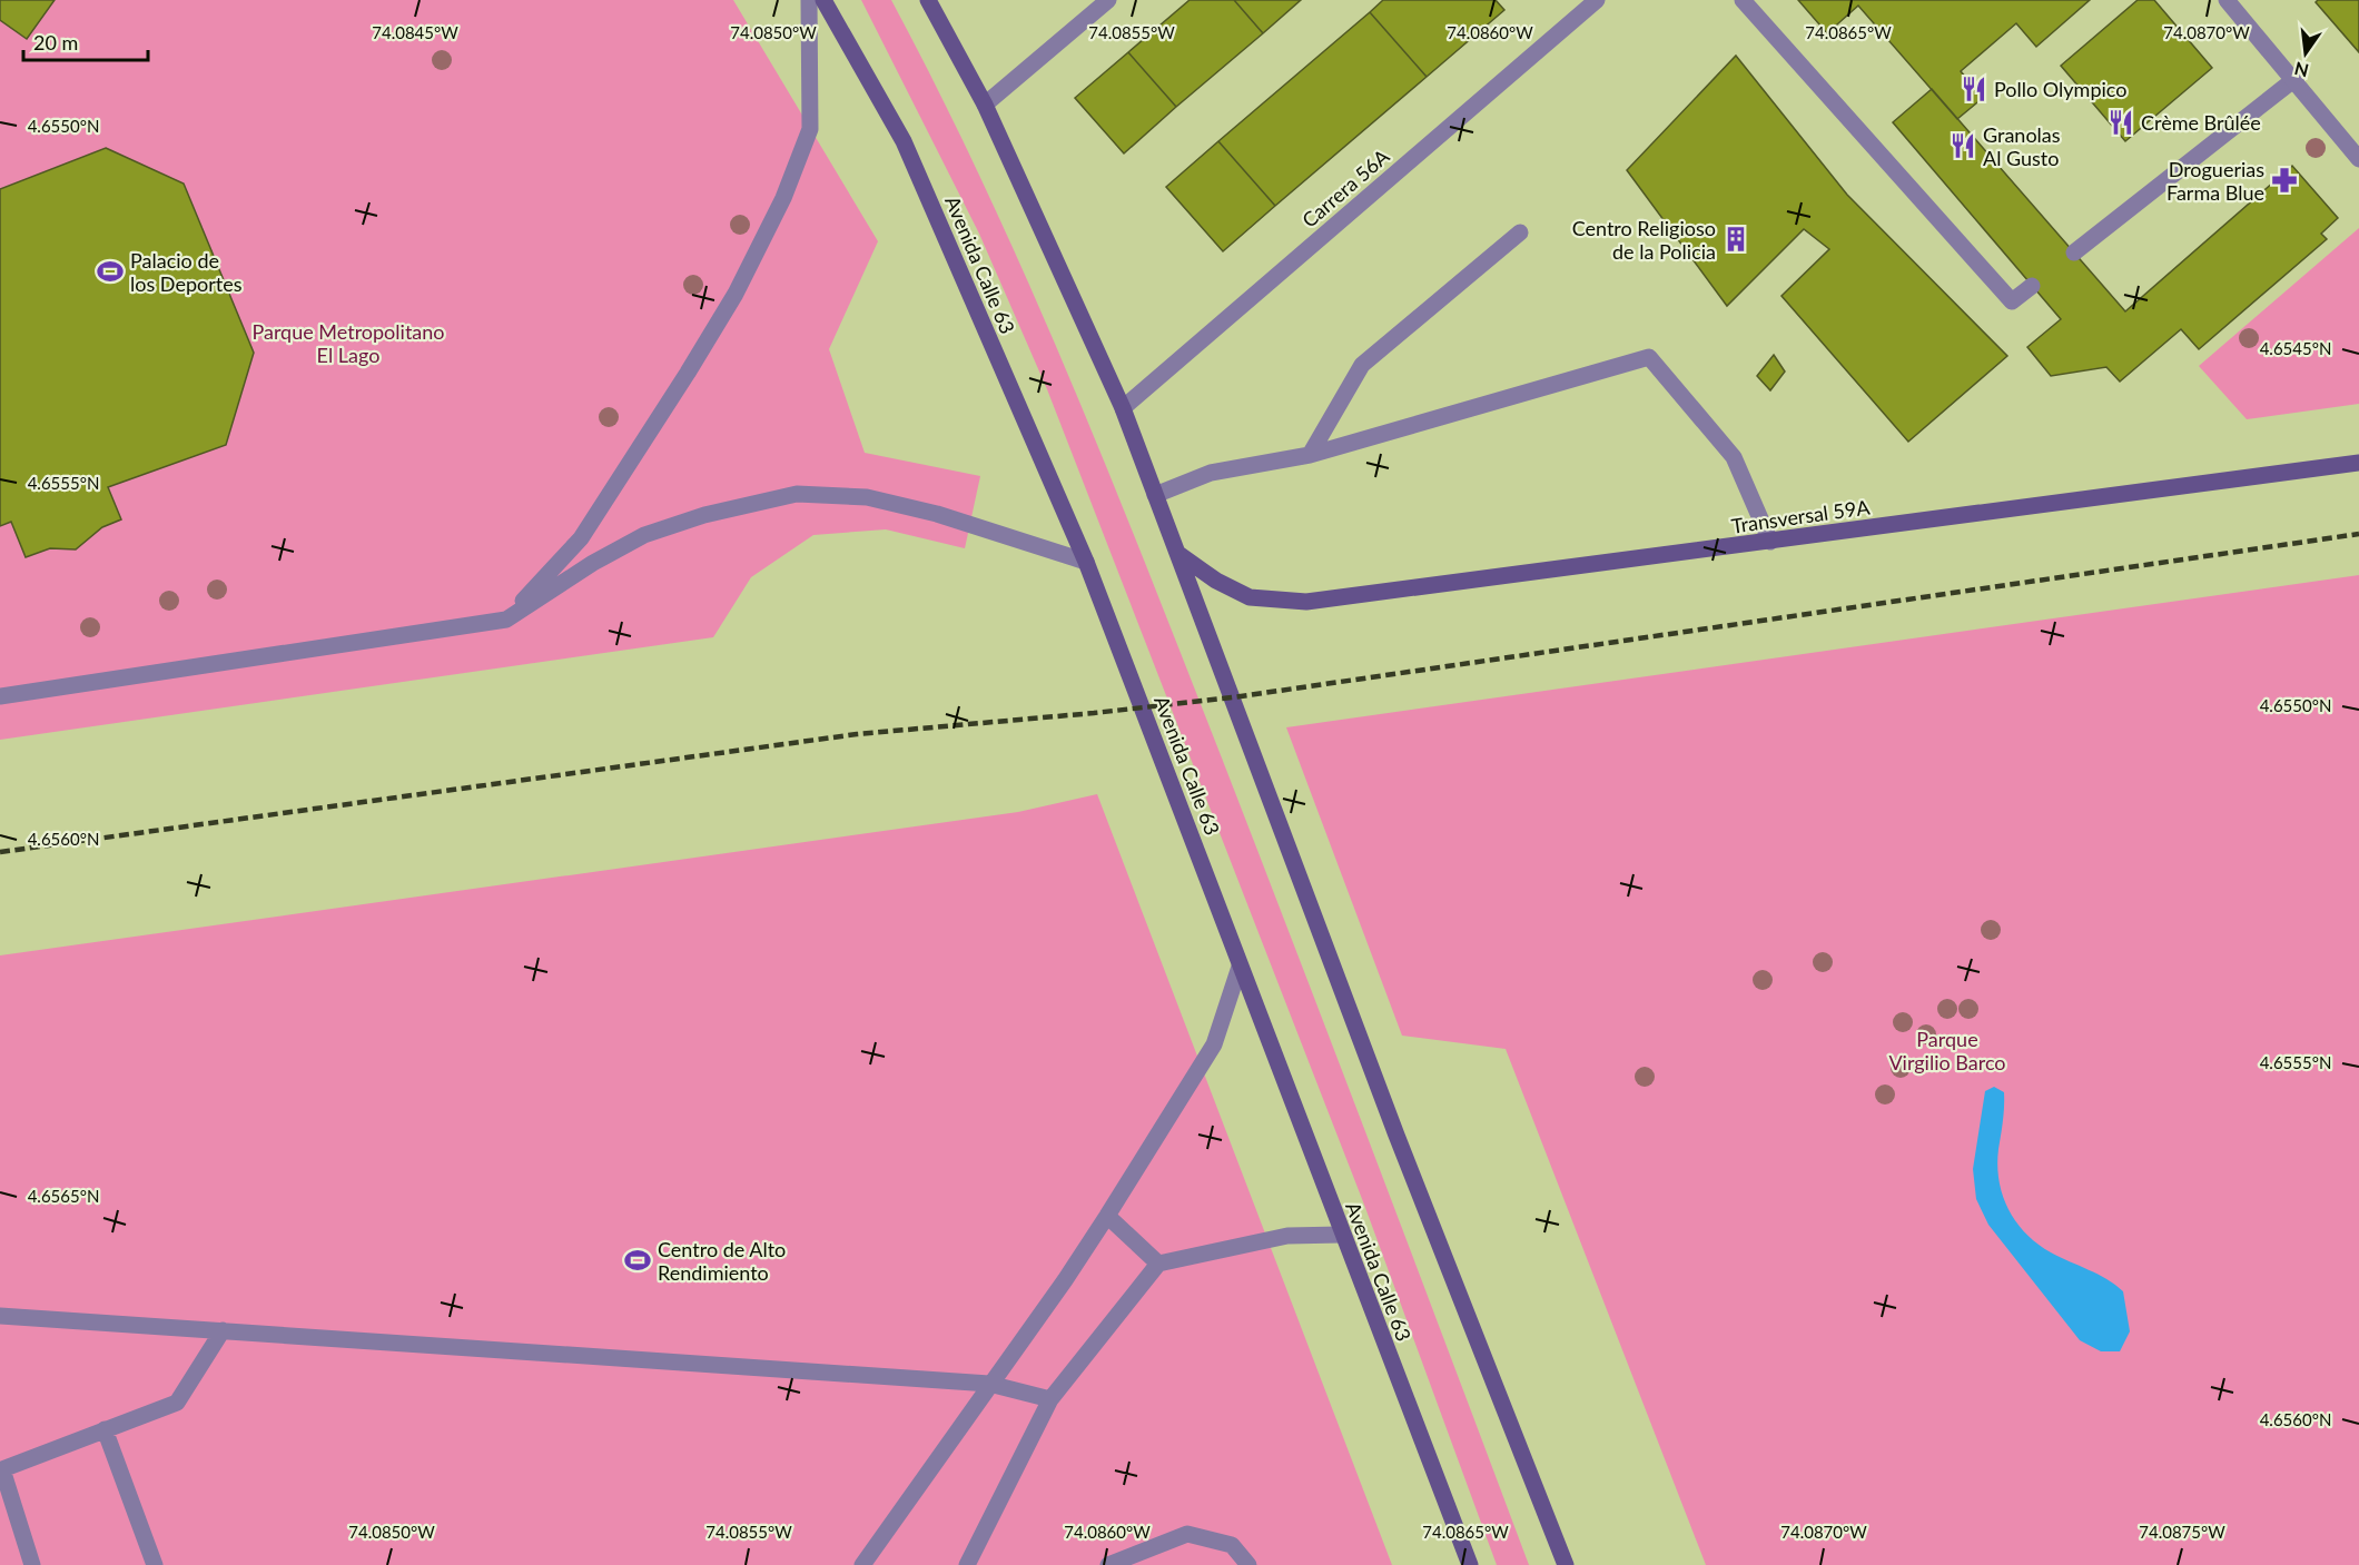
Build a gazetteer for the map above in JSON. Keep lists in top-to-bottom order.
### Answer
{
  "streets": {
    "main road": ["Avenida Calle 63", "Transversal 59A"],
    "street": ["Carrera 56A"]
  },
  "parks": ["Parque Metropolitano El Lago", "Parque Virgilio Barco"],
  "places": {
    "restaurant": ["Pollo Olympico", "Crème Brûlée", "Granolas Al Gusto"],
    "pharmacy": ["Droguerias Farma Blue"],
    "building": ["Centro Religioso de la Policia"],
    "sports": ["Palacio de los Deportes", "Centro de Alto Rendimiento"]
  },
  "scale_bar": "20 m",
  "north": "bottom",
  "coordinates": [
    "74.0845°W",
    "74.0850°W",
    "74.0855°W",
    "74.0860°W",
    "74.0865°W",
    "74.0870°W",
    "4.6550°N",
    "4.6545°N",
    "4.6555°N",
    "4.6560°N",
    "4.6565°N",
    "74.0875°W"
  ]
}
